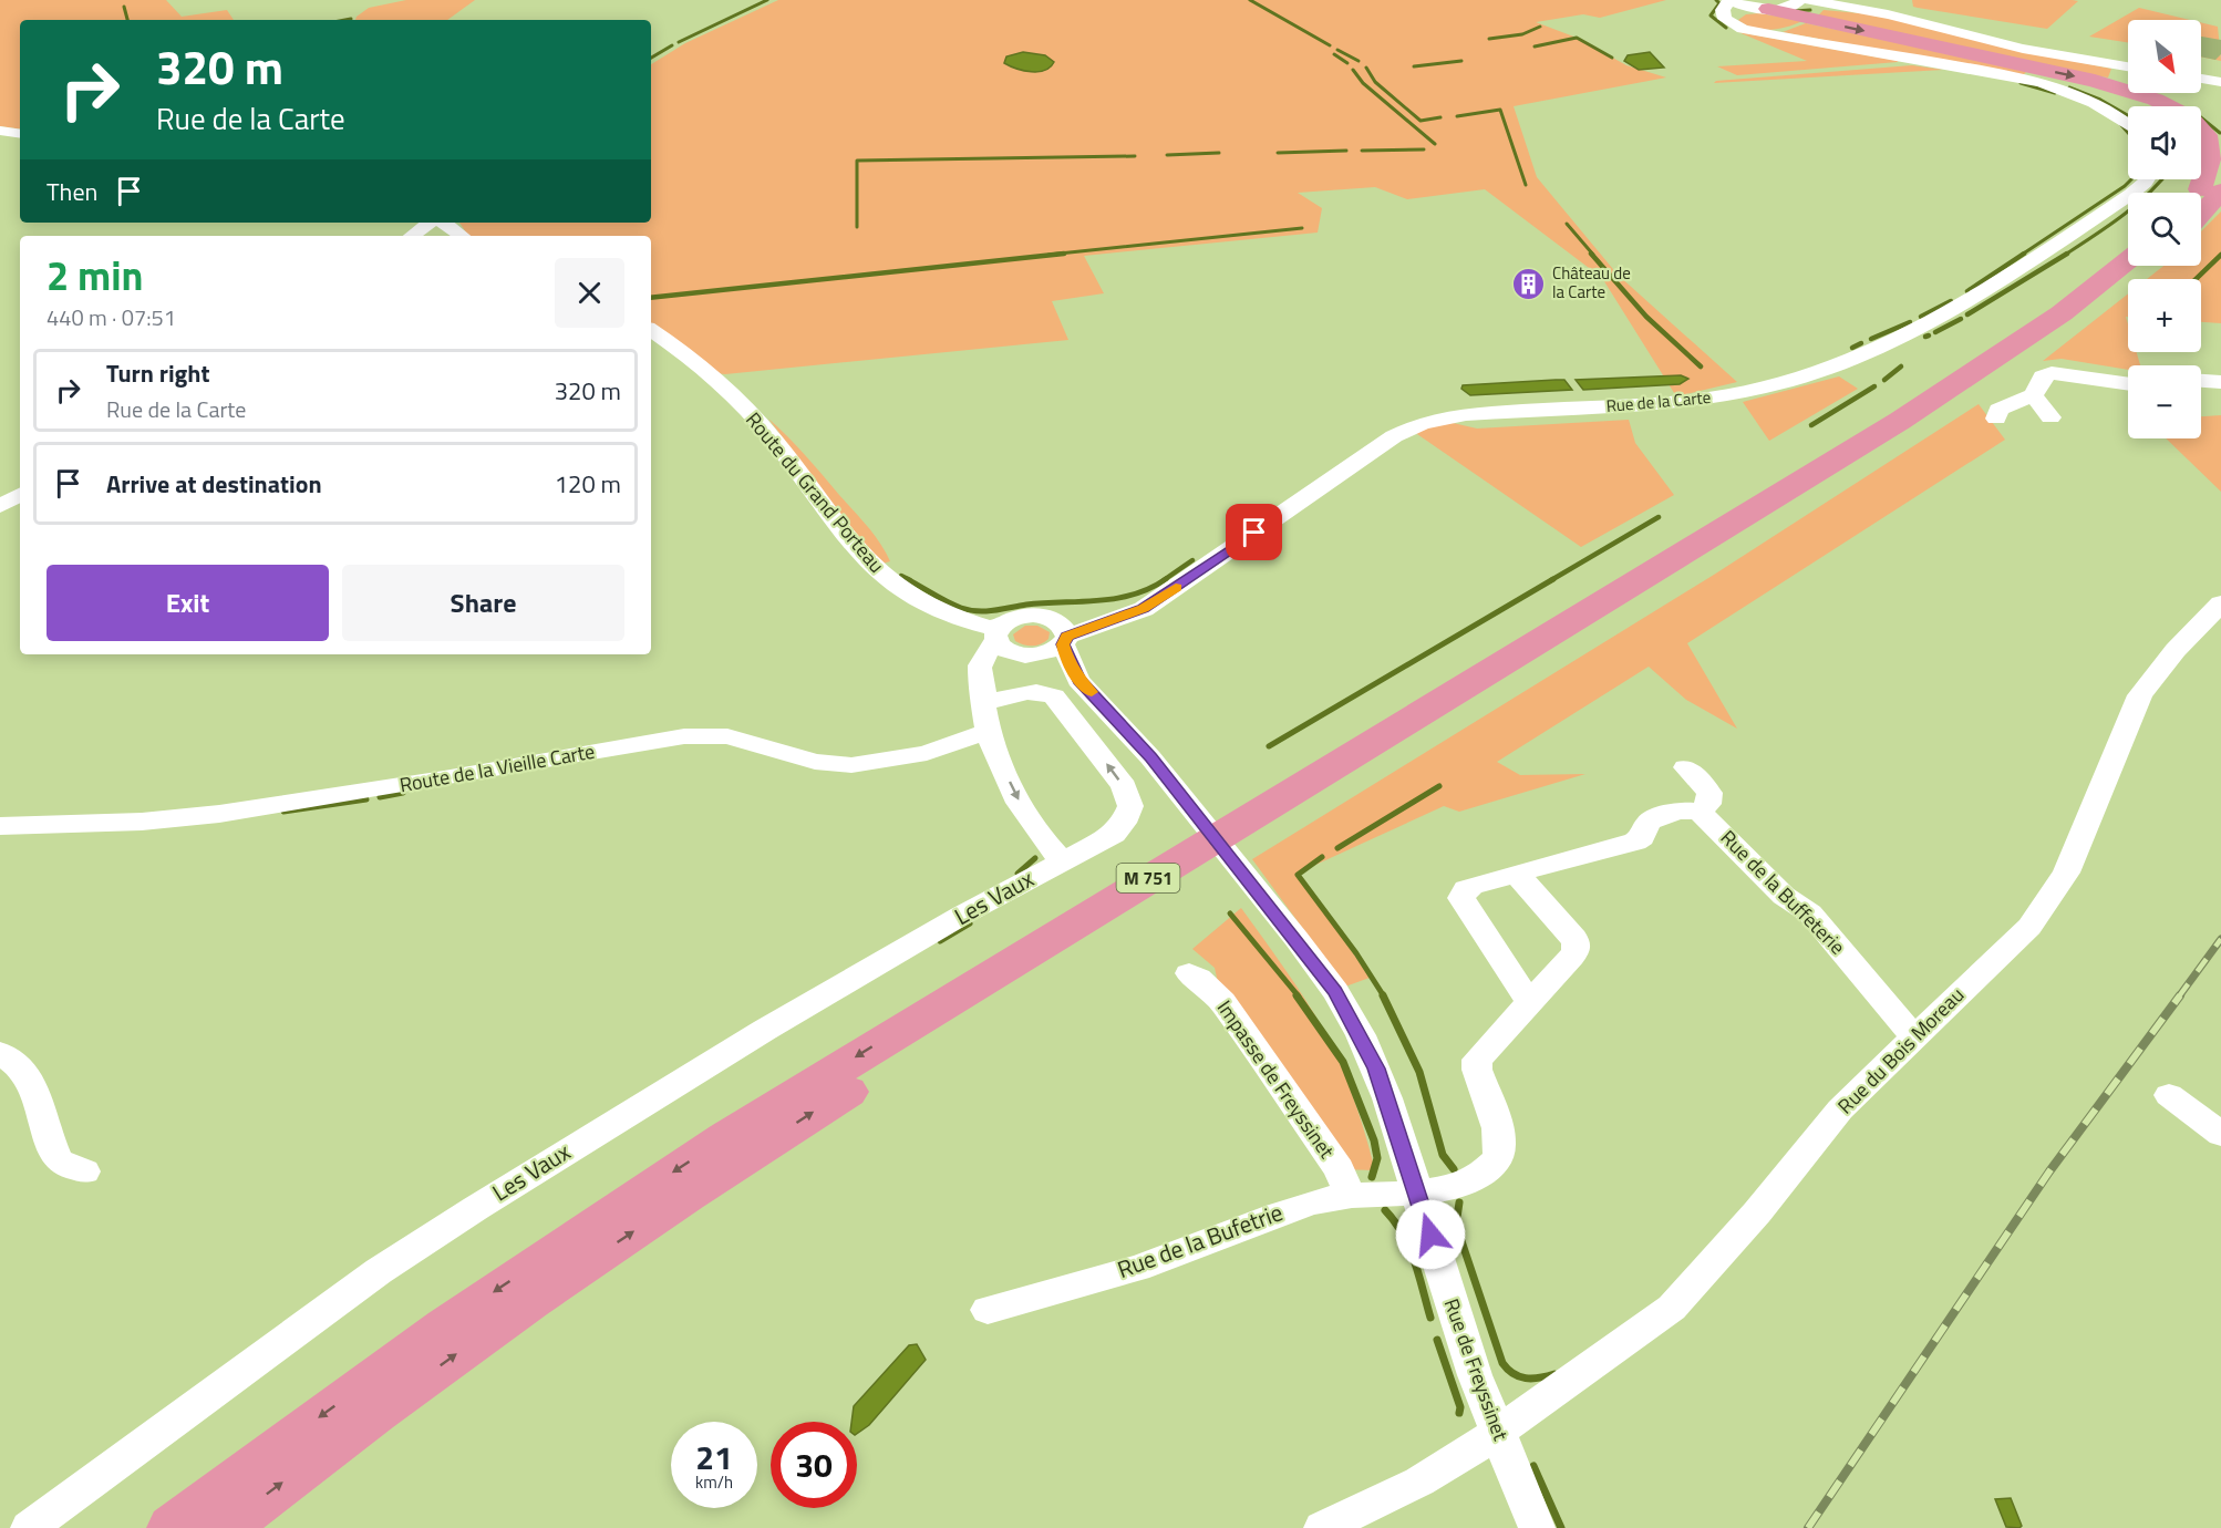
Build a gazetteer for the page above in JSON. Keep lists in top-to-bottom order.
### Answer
{
  "streets": {
    "highway": ["M 751"],
    "street": [
      "Rue de la Carte",
      "Route du Grand Porteau",
      "Route de la Vieille Carte",
      "Rue de la Buffeterie",
      "Les Vaux",
      "Rue du Bois Moreau",
      "Impasse de Freyssinet",
      "Rue de la Bufetrie",
      "Rue de Freyssinet"
    ]
  },
  "crossings": [
    ["Rue de la Carte", "Route du Grand Porteau"],
    ["Rue de la Buffeterie", "Rue du Bois Moreau"],
    ["Rue du Bois Moreau", "Rue de Freyssinet"],
    ["Impasse de Freyssinet", "Rue de la Bufetrie"],
    ["Rue de la Bufetrie", "Rue de Freyssinet"]
  ],
  "places": {
    "building": ["Château de la Carte"]
  },
  "north": "bottom right",
  "page": {
    "map_buttons": ["+", "−"],
    "turn": ["320 m", "Rue de la Carte"],
    "then": "Then",
    "heading": ["2 min", "440 m · 07:51"],
    "list": [
      {
        "name": "Turn right",
        "note": "Rue de la Carte",
        "value": "320 m"
      },
      {
        "name": "Arrive at destination",
        "value": "120 m"
      }
    ],
    "buttons": ["Exit", "Share"],
    "speed": "21 km/h",
    "limit": "30"
  }
}
